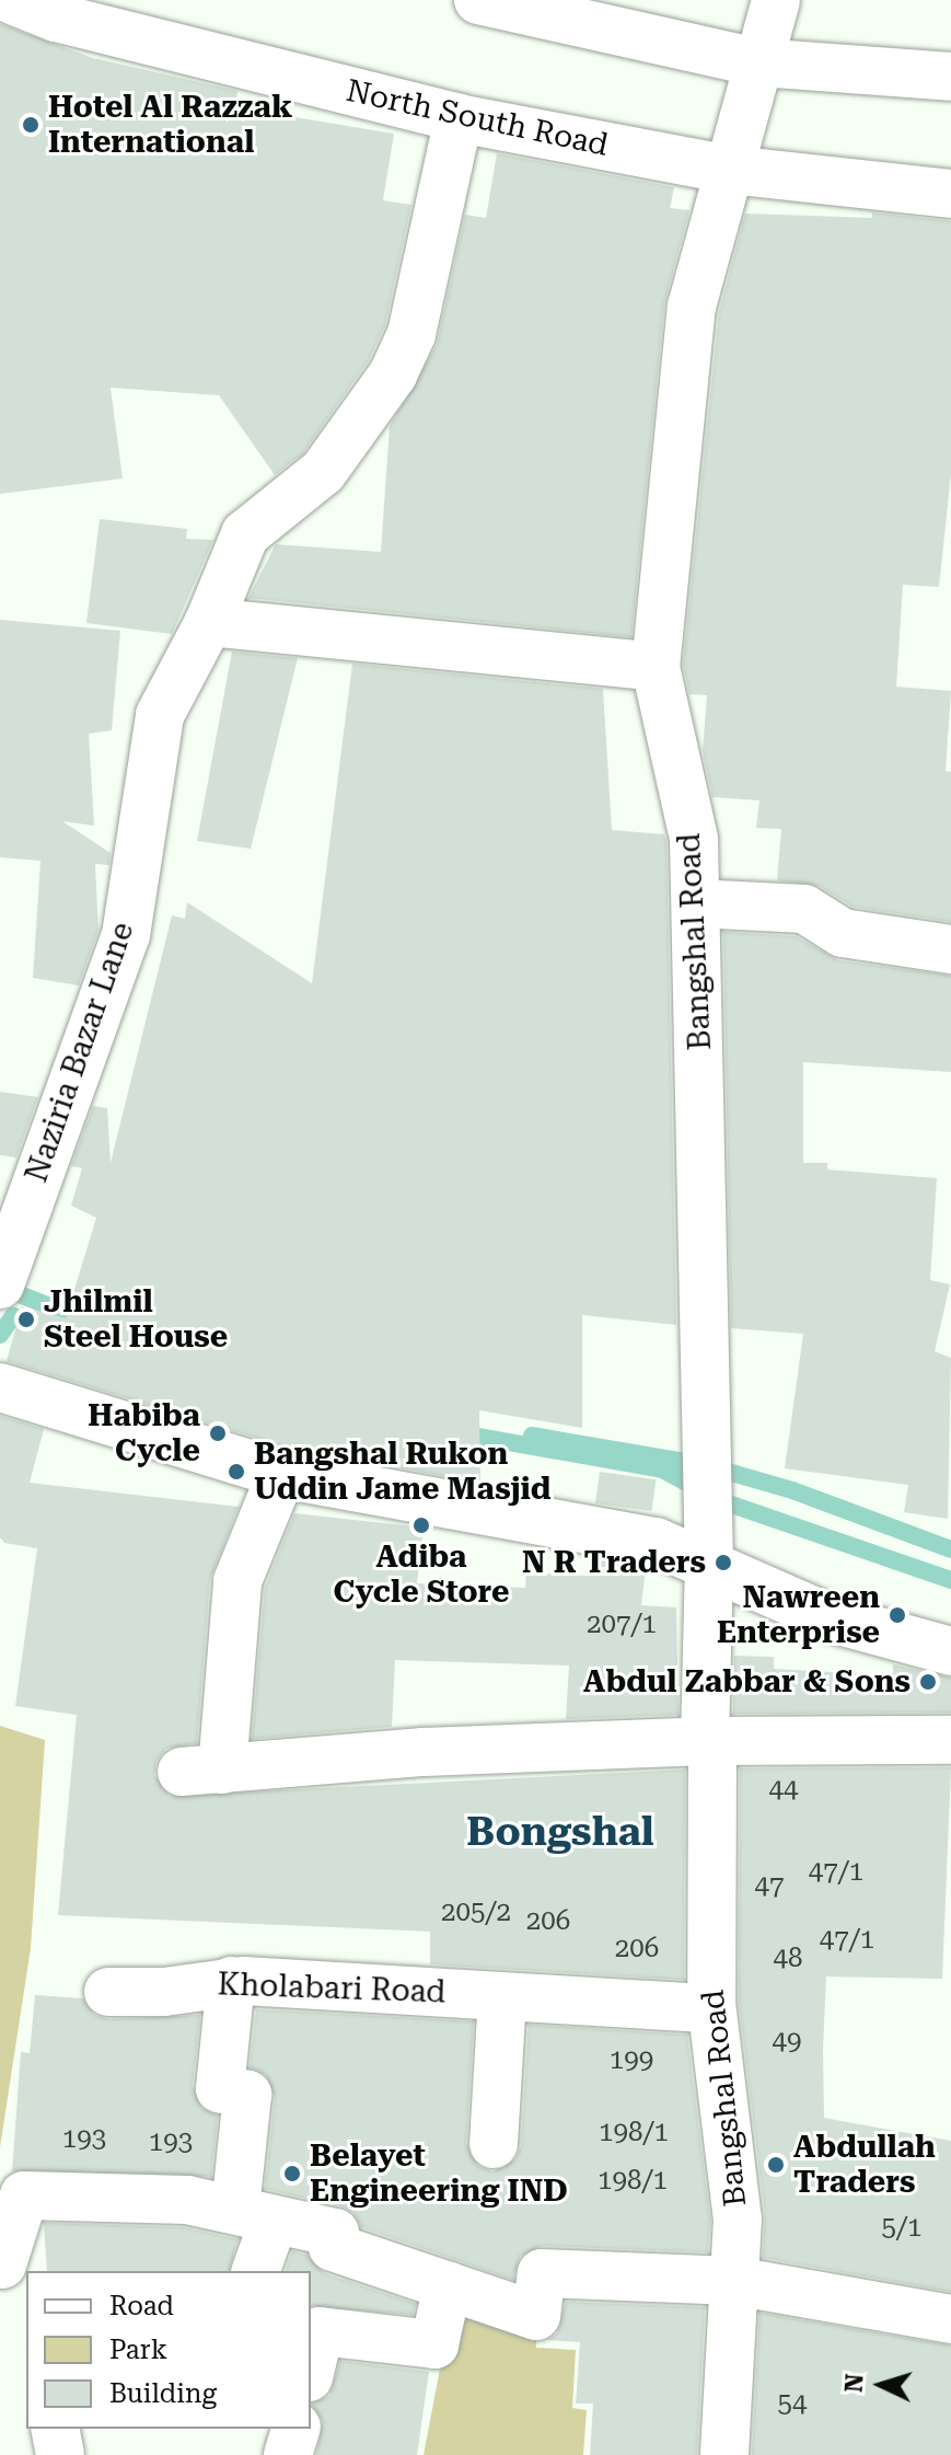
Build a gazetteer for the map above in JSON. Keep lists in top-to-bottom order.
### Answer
{
  "streets": {
    "main road": [
      "North South Road",
      "Bangshal Road",
      "Naziria Bazar Lane",
      "Kholabari Road"
    ]
  },
  "crossings": [
    ["North South Road", "Bangshal Road"],
    ["North South Road", "Naziria Bazar Lane"],
    ["Bangshal Road", "Kholabari Road"]
  ],
  "districts": ["Bongshal"],
  "places": [
    "Hotel Al Razzak International",
    "Jhilmil Steel House",
    "Habiba Cycle",
    "Bangshal Rukon Uddin Jame Masjid",
    "Adiba Cycle Store",
    "N R Traders",
    "Nawreen Enterprise",
    "Abdul Zabbar & Sons",
    "Abdullah Traders",
    "Belayet Engineering IND"
  ],
  "house_numbers": [
    "207/1",
    "44",
    "47/1",
    "47",
    "205/2",
    "206",
    "47/1",
    "206",
    "48",
    "49",
    "199",
    "198/1",
    "193",
    "193",
    "198/1",
    "5/1",
    "54"
  ],
  "legend": ["Road", "Park", "Building"],
  "north": "left"
}
